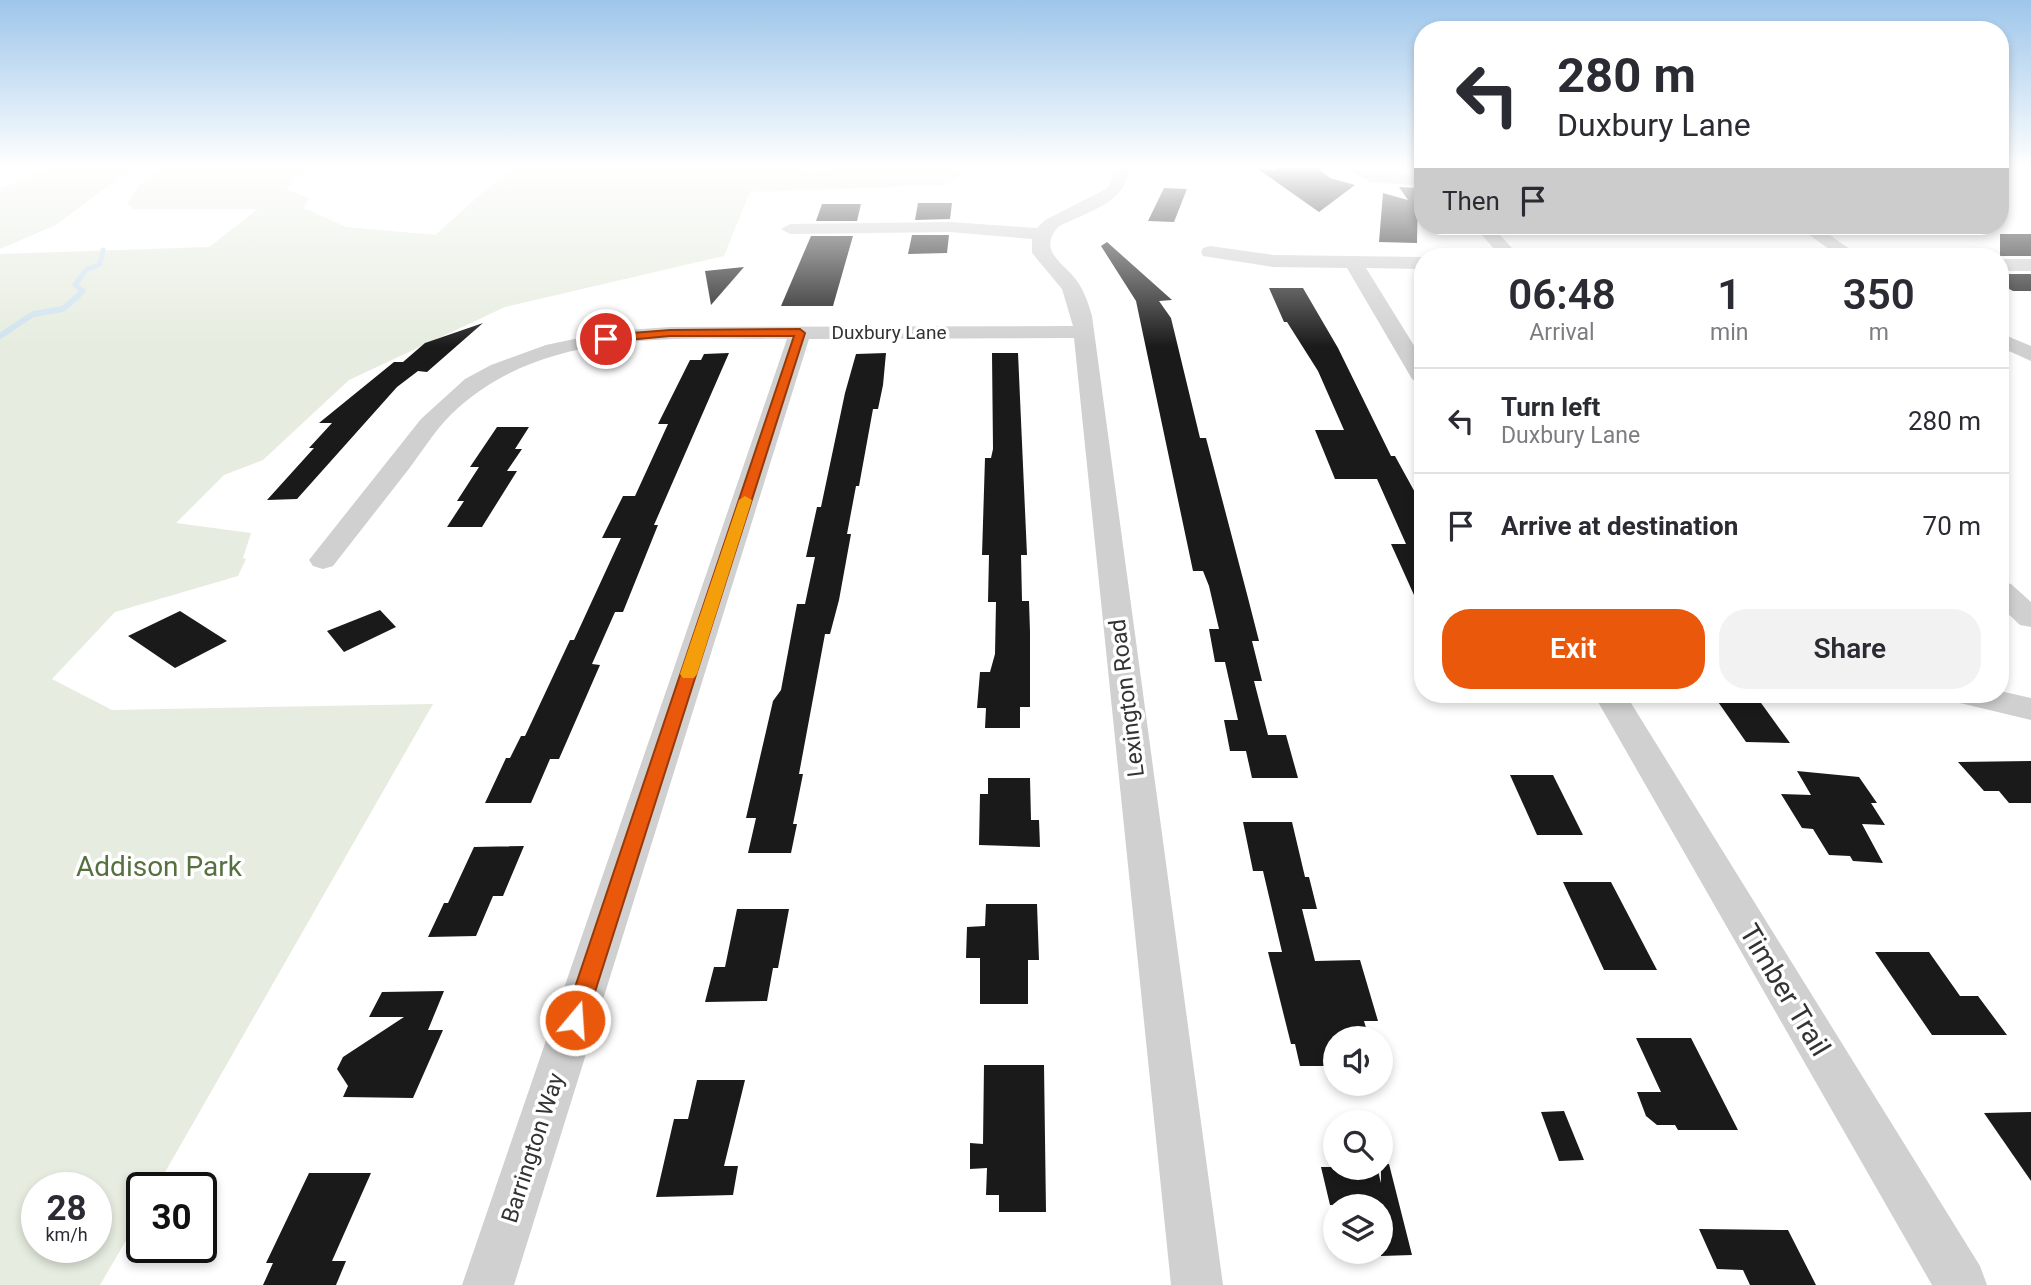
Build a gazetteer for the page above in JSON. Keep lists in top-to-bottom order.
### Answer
{
  "streets": {
    "street": [
      "Duxbury Lane",
      "Lexington Road",
      "Timber Trail",
      "Barrington Way"
    ]
  },
  "crossings": [
    ["Duxbury Lane", "Lexington Road"],
    ["Duxbury Lane", "Barrington Way"]
  ],
  "parks": ["Addison Park"],
  "page": {
    "turn": ["280 m", "Duxbury Lane"],
    "then": "Then",
    "eta": [
      "06:48",
      "Arrival",
      "1",
      "min",
      "350",
      "m"
    ],
    "list": [
      {
        "name": "Turn left",
        "note": "Duxbury Lane",
        "value": "280 m"
      },
      {
        "name": "Arrive at destination",
        "value": "70 m"
      }
    ],
    "buttons": ["Exit", "Share"],
    "speed": "28 km/h",
    "limit": "30"
  }
}
